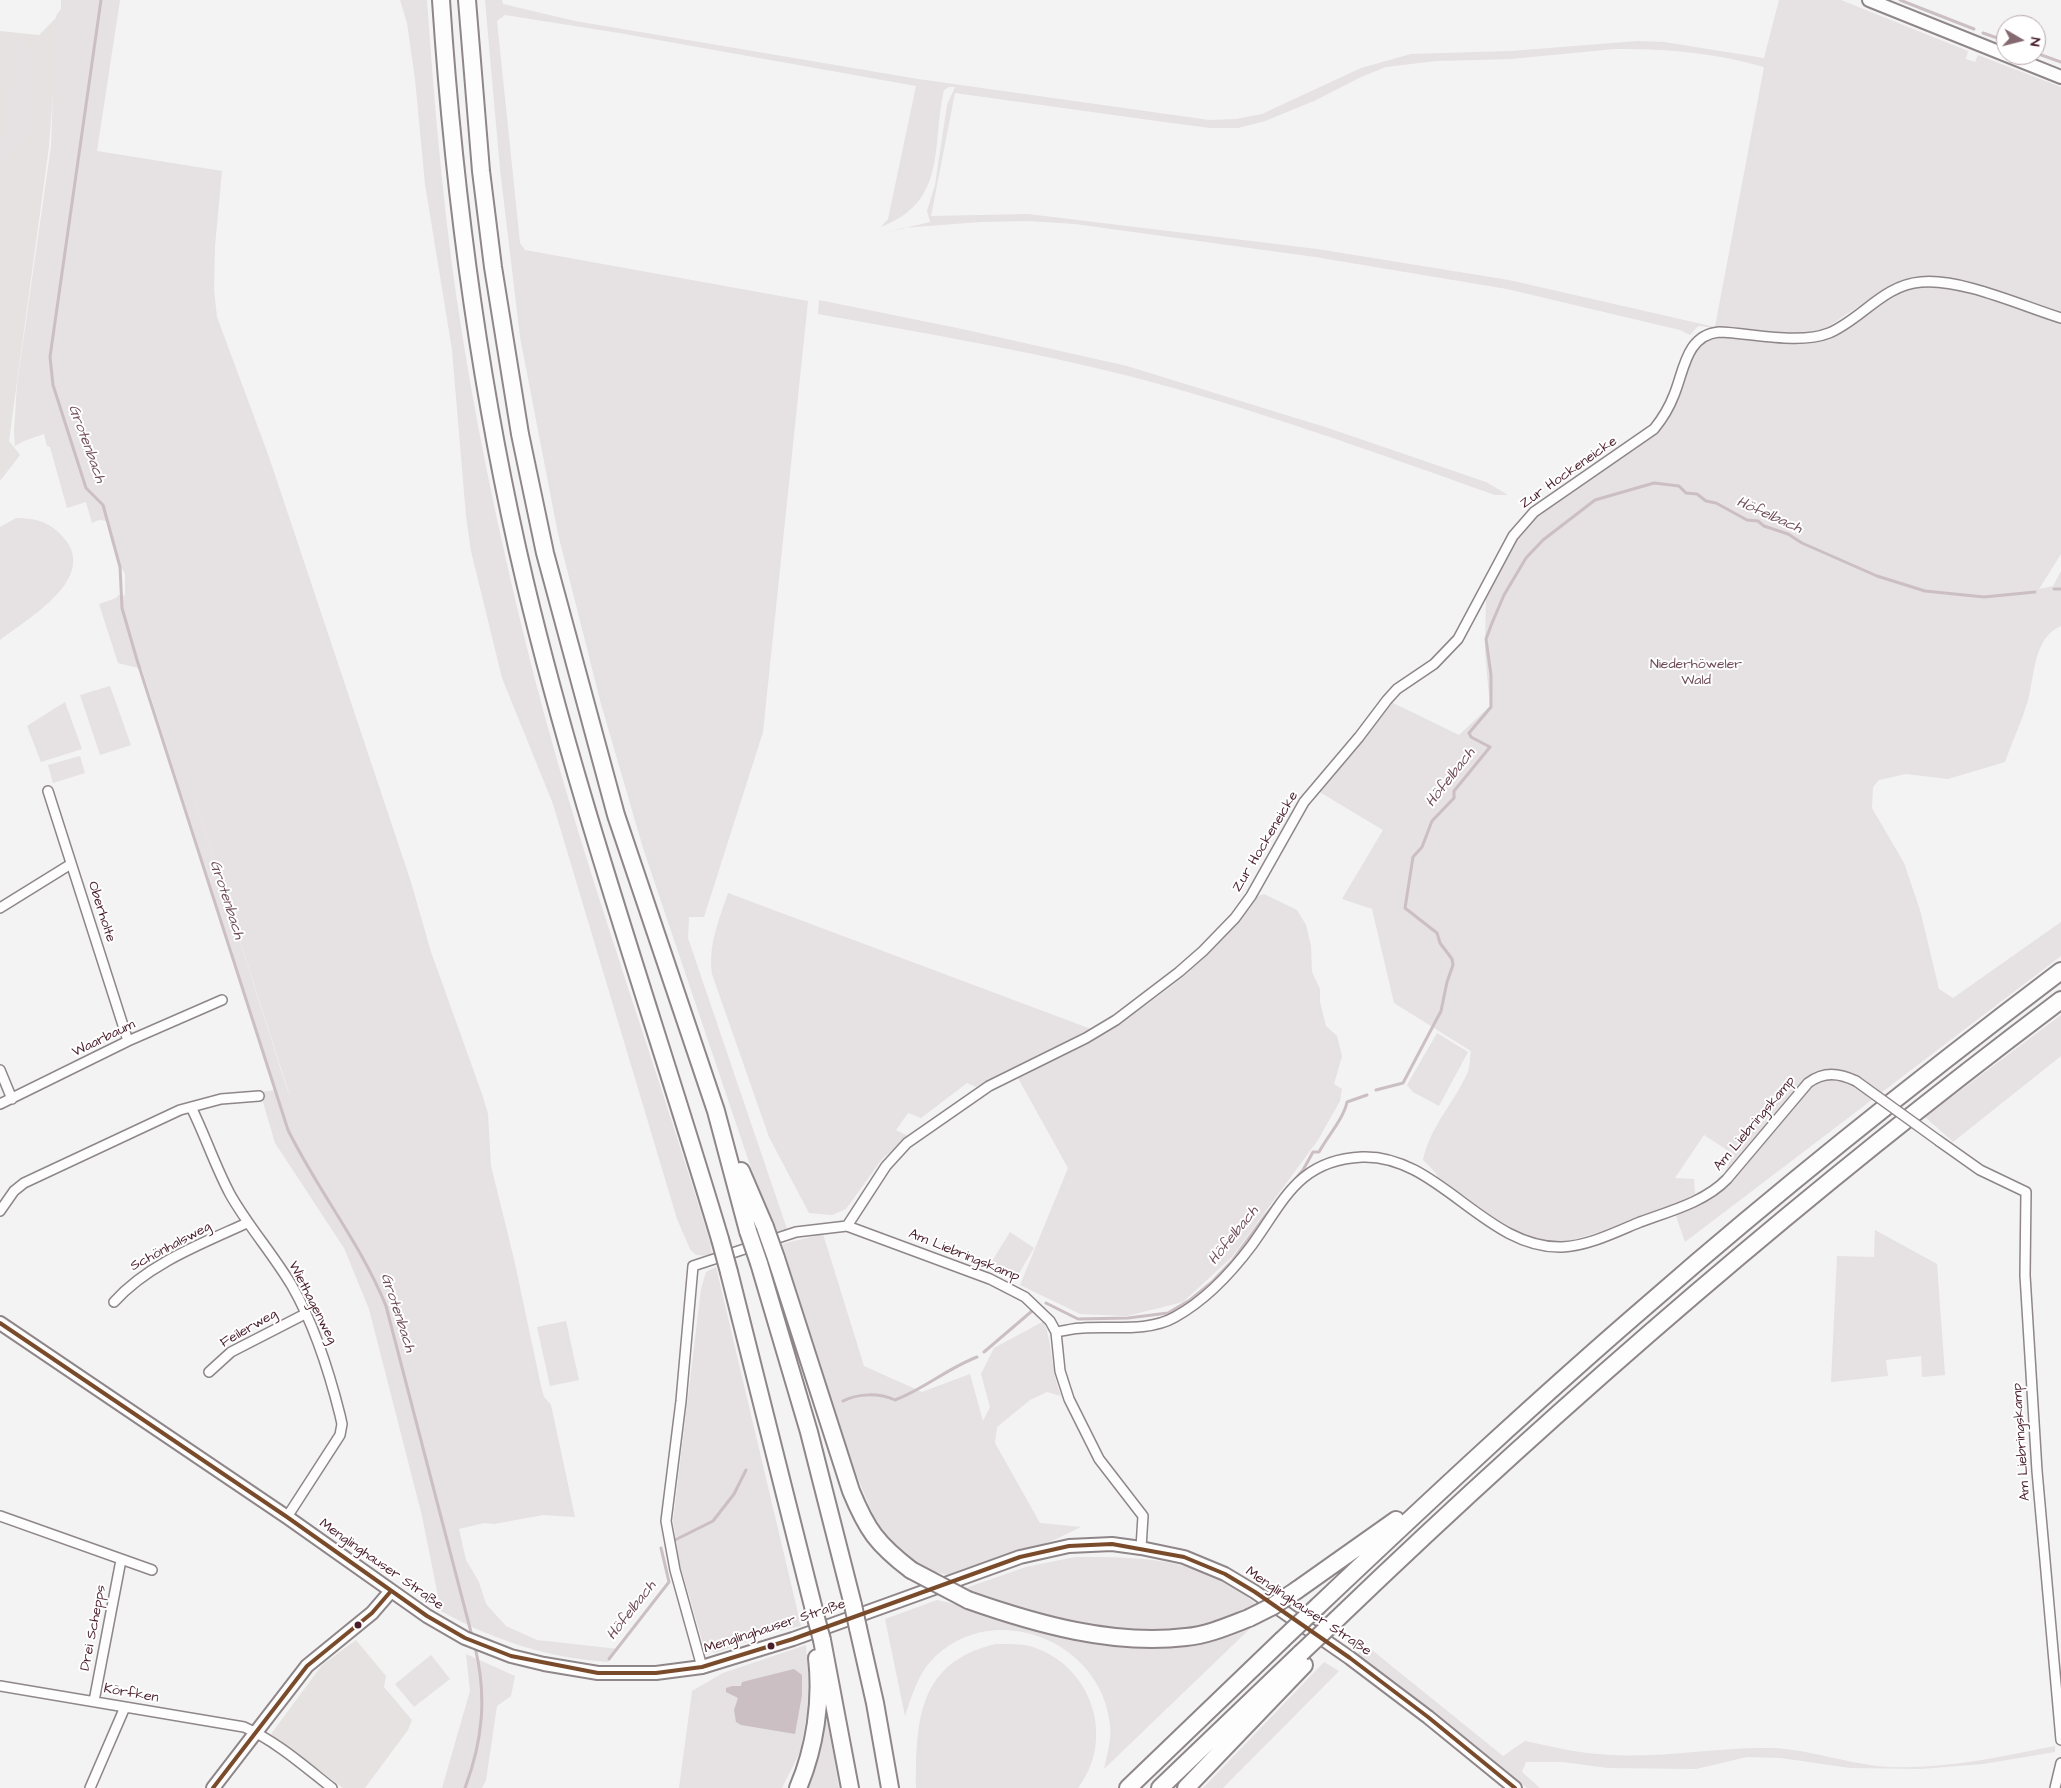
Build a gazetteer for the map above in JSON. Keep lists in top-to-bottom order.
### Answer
{
  "streets": {
    "street": [
      "Zur Hockeneicke",
      "Oberholte",
      "Waarbaum",
      "Am Liebringskamp",
      "Schönhalsweg",
      "Wiethagenweg",
      "Feilerweg",
      "Menglinghauser Straße",
      "Drei Schepps",
      "Körfken"
    ]
  },
  "crossings": [
    ["Zur Hockeneicke", "Am Liebringskamp"],
    ["Oberholte", "Waarbaum"],
    ["Am Liebringskamp", "Menglinghauser Straße"],
    ["Schönhalsweg", "Wiethagenweg"],
    ["Wiethagenweg", "Feilerweg"],
    ["Wiethagenweg", "Menglinghauser Straße"],
    ["Drei Schepps", "Körfken"]
  ],
  "water": ["Grotenbach", "Höfelbach"],
  "parks": ["Niederhöweler Wald"],
  "north": "right"
}
